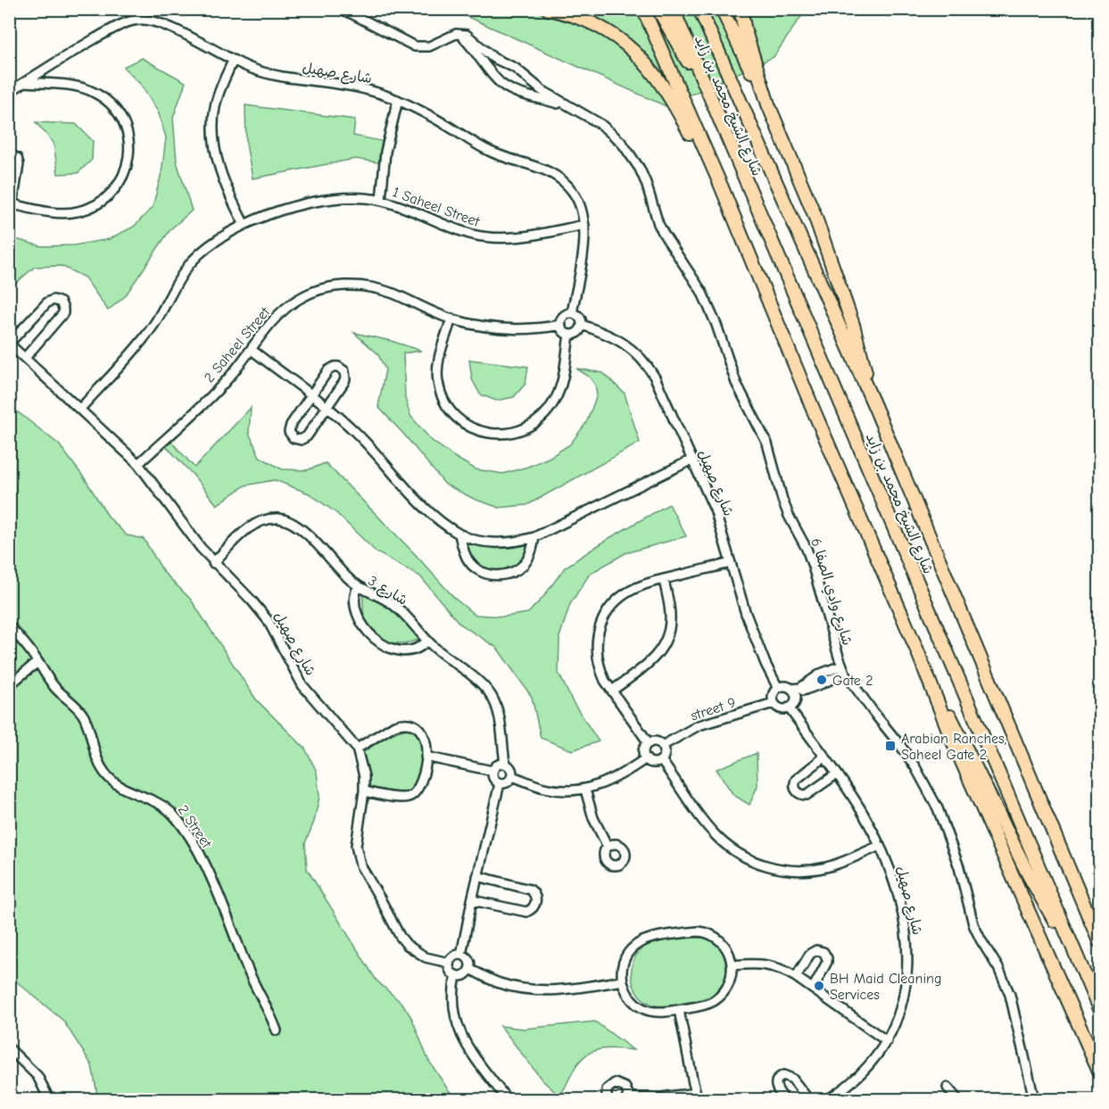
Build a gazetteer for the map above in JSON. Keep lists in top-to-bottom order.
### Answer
{
  "streets": {
    "highway": ["شارع الشيخ محمد بن زايد"],
    "street": [
      "شارع صهيل",
      "1 Saheel Street",
      "2 Saheel Street",
      "3 شارع",
      "شارع وادي الصفا 6",
      "street 9",
      "2 Street"
    ]
  },
  "crossings": [
    ["شارع صهيل", "1 Saheel Street"],
    ["شارع صهيل", "2 Saheel Street"],
    ["شارع صهيل", "3 شارع"],
    ["شارع صهيل", "street 9"]
  ],
  "places": {
    "other": ["Gate 2", "BH Maid Cleaning Services"],
    "transit": ["Arabian Ranches, Saheel Gate 2"]
  }
}
